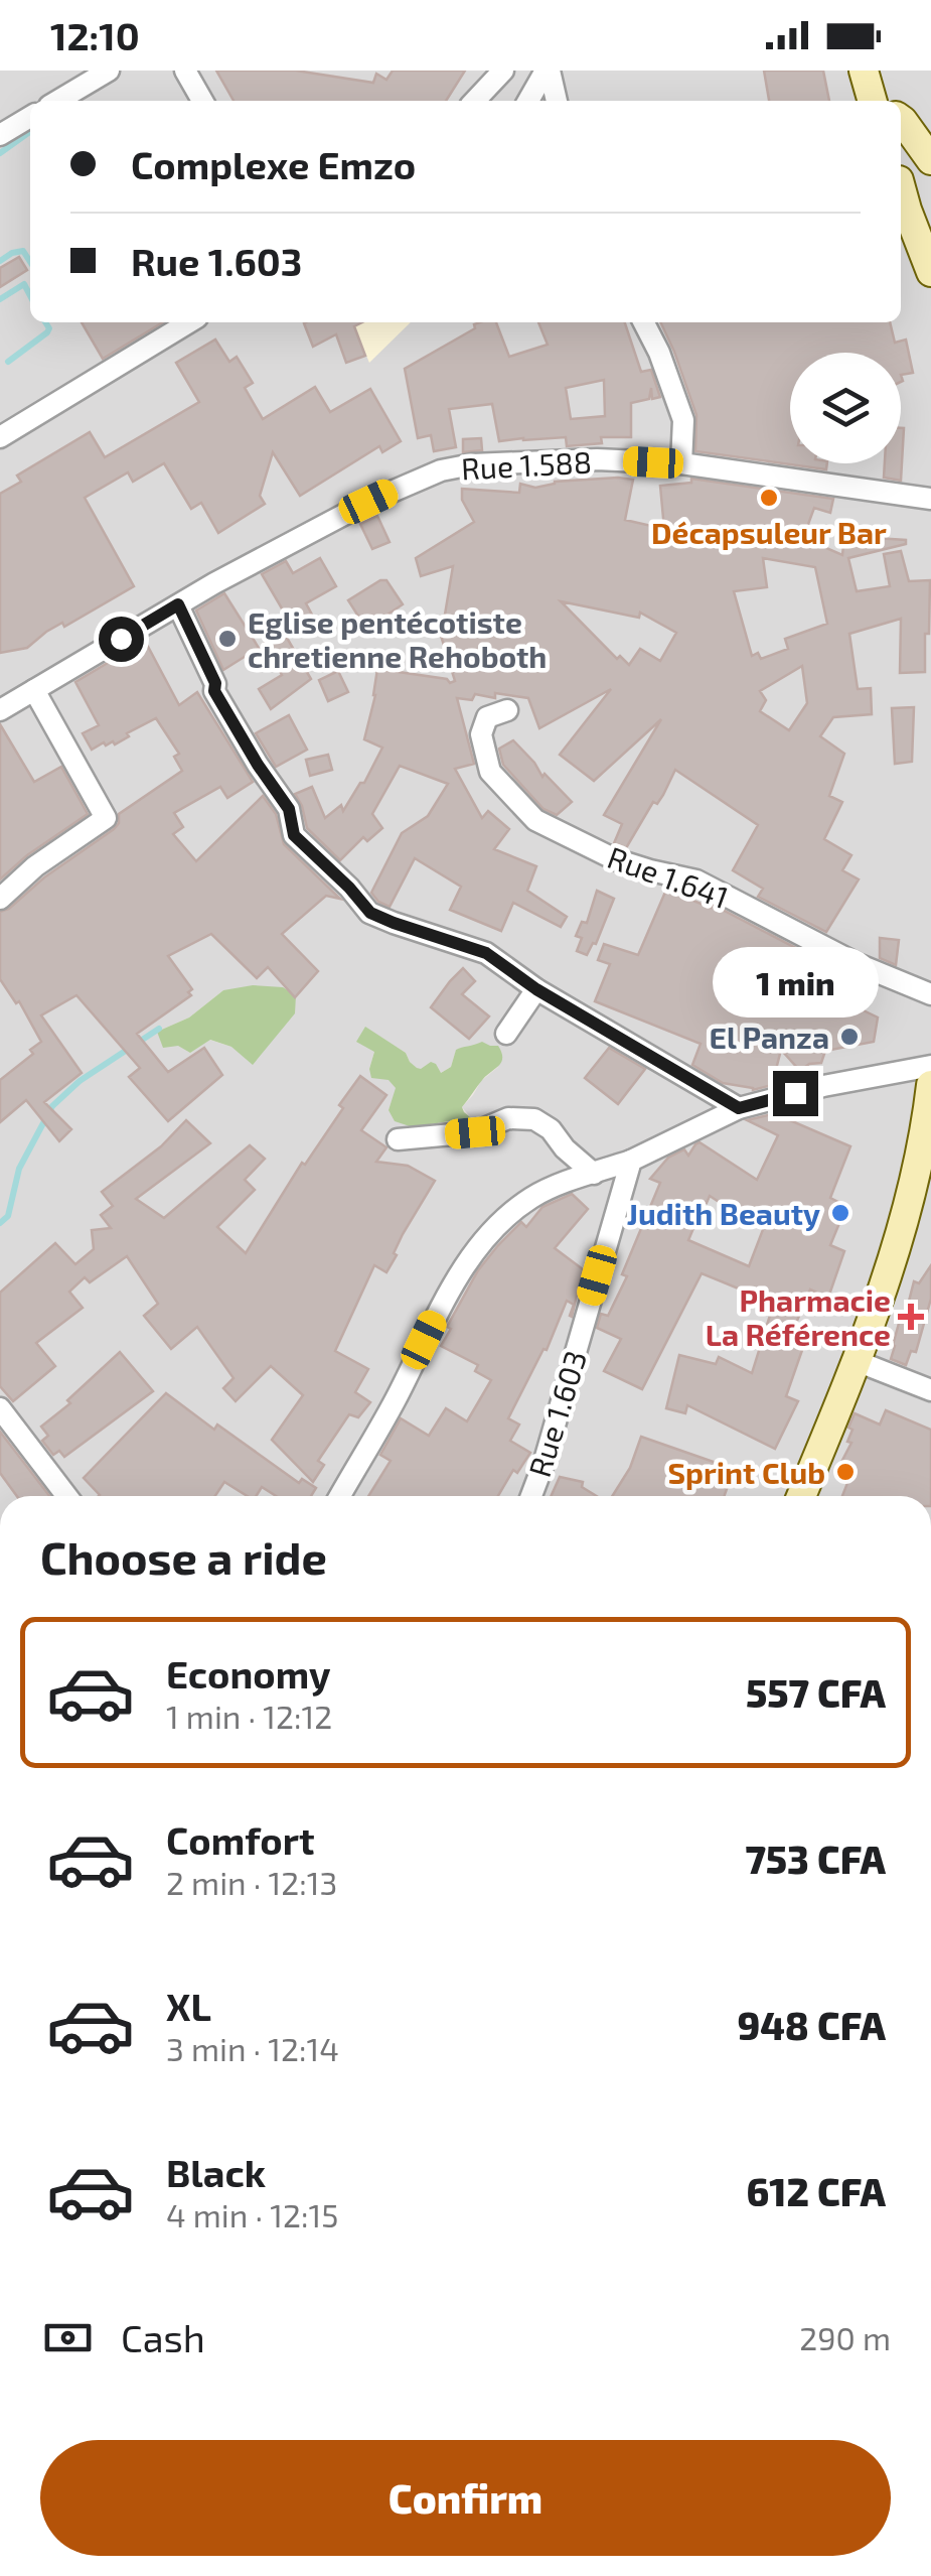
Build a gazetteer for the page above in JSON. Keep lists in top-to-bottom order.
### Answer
{
  "streets": {
    "street": ["Rue 1.588", "Rue 1.641", "Rue 1.603"]
  },
  "places": {
    "other": [
      "Décapsuleur Bar",
      "Eglise pentécotiste chretienne Rehoboth",
      "El Panza",
      "Judith Beauty",
      "Sprint Club"
    ],
    "health": ["Pharmacie La Référence"]
  },
  "page": {
    "status": "12:10",
    "banner": ["Complexe Emzo", "Rue 1.603"],
    "bubble": "1 min",
    "heading": "Choose a ride",
    "list": [
      {
        "name": "Economy",
        "note": "1 min · 12:12",
        "value": "557 CFA"
      },
      {
        "name": "Comfort",
        "note": "2 min · 12:13",
        "value": "753 CFA"
      },
      {
        "name": "XL",
        "note": "3 min · 12:14",
        "value": "948 CFA"
      },
      {
        "name": "Black",
        "note": "4 min · 12:15",
        "value": "612 CFA"
      }
    ],
    "pay": ["Cash", "290 m"],
    "buttons": "Confirm"
  }
}
